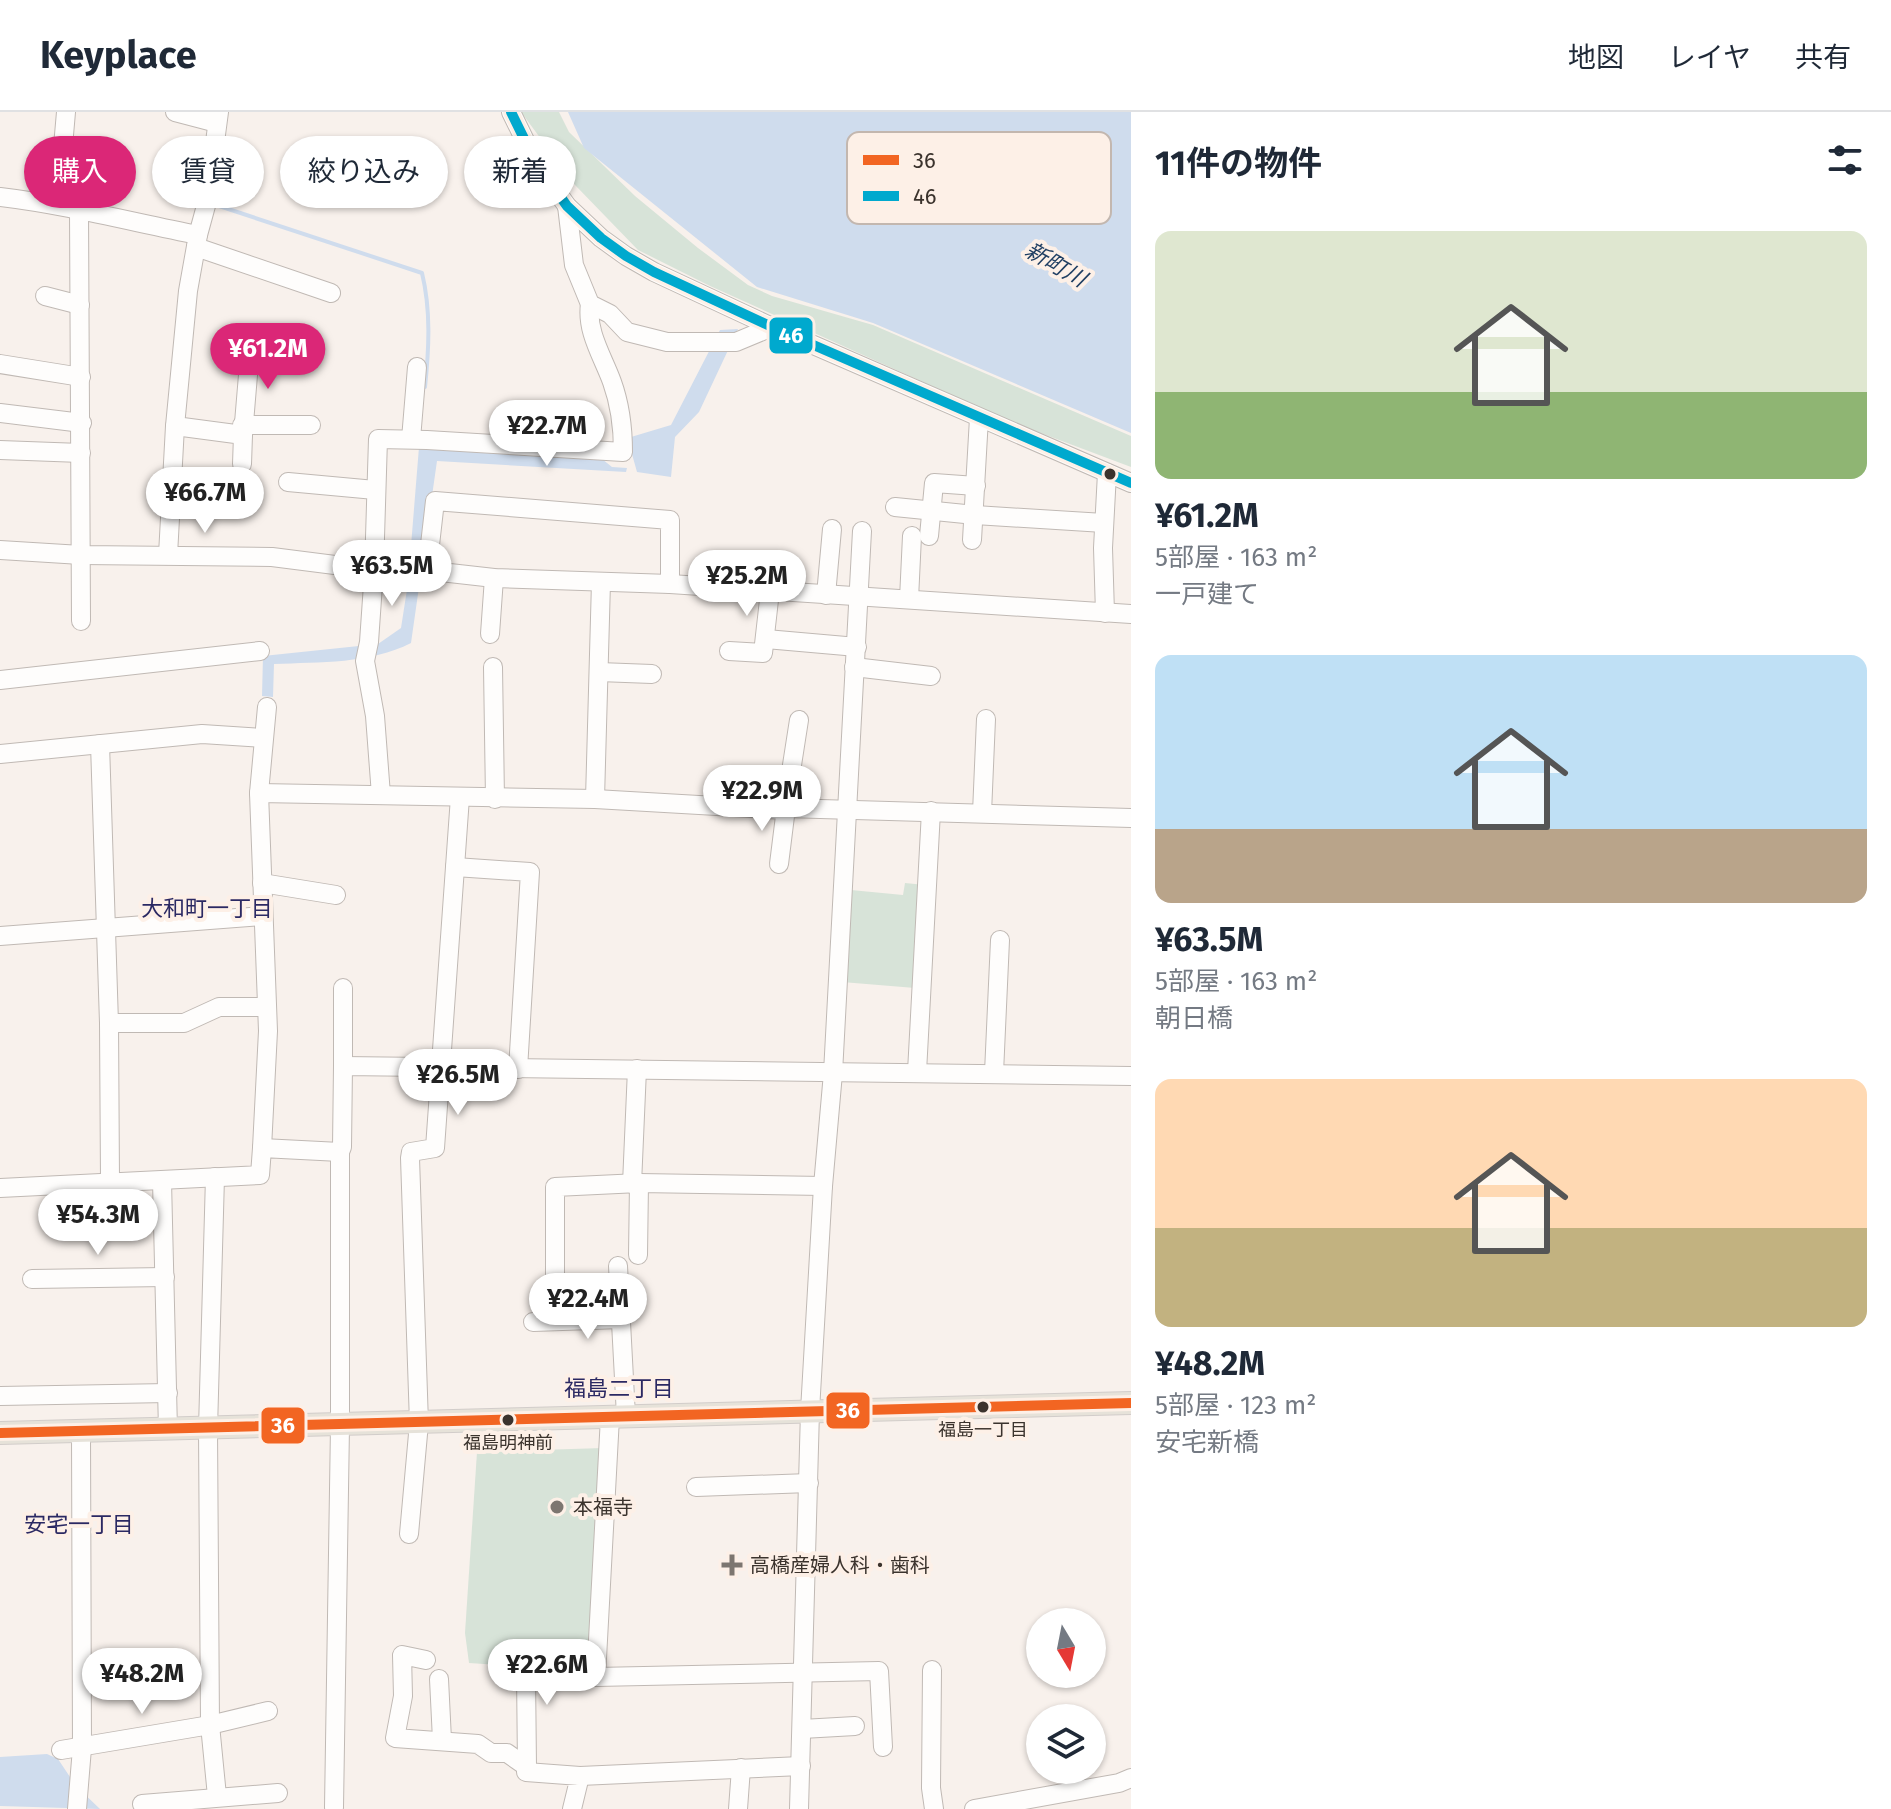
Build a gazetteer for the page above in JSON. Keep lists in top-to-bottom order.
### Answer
{
  "districts": ["大和町一丁目", "福島二丁目", "安宅一丁目"],
  "water": ["新町川"],
  "places": {
    "other": ["福島一丁目", "福島明神前", "本福寺"],
    "health": ["高橋産婦人科・歯科"]
  },
  "lines": ["transit line 46", "transit line 36"],
  "legend": ["36", "46"],
  "north": "bottom",
  "page": {
    "header": "Keyplace",
    "nav": ["地図", "レイヤ", "共有"],
    "heading": "11件の物件",
    "chip": [
      "購入",
      "賃貸",
      "絞り込み",
      "新着"
    ],
    "list": [
      {
        "name": "¥61.2M",
        "note": "5部屋 · 163 m² · 一戸建て"
      },
      {
        "name": "¥63.5M",
        "note": "5部屋 · 163 m² · 朝日橋"
      },
      {
        "name": "¥48.2M",
        "note": "5部屋 · 123 m² · 安宅新橋"
      }
    ],
    "price": [
      "¥61.2M",
      "¥22.7M",
      "¥66.7M",
      "¥63.5M",
      "¥25.2M",
      "¥22.9M",
      "¥26.5M",
      "¥54.3M",
      "¥22.4M",
      "¥22.6M",
      "¥48.2M"
    ]
  }
}
